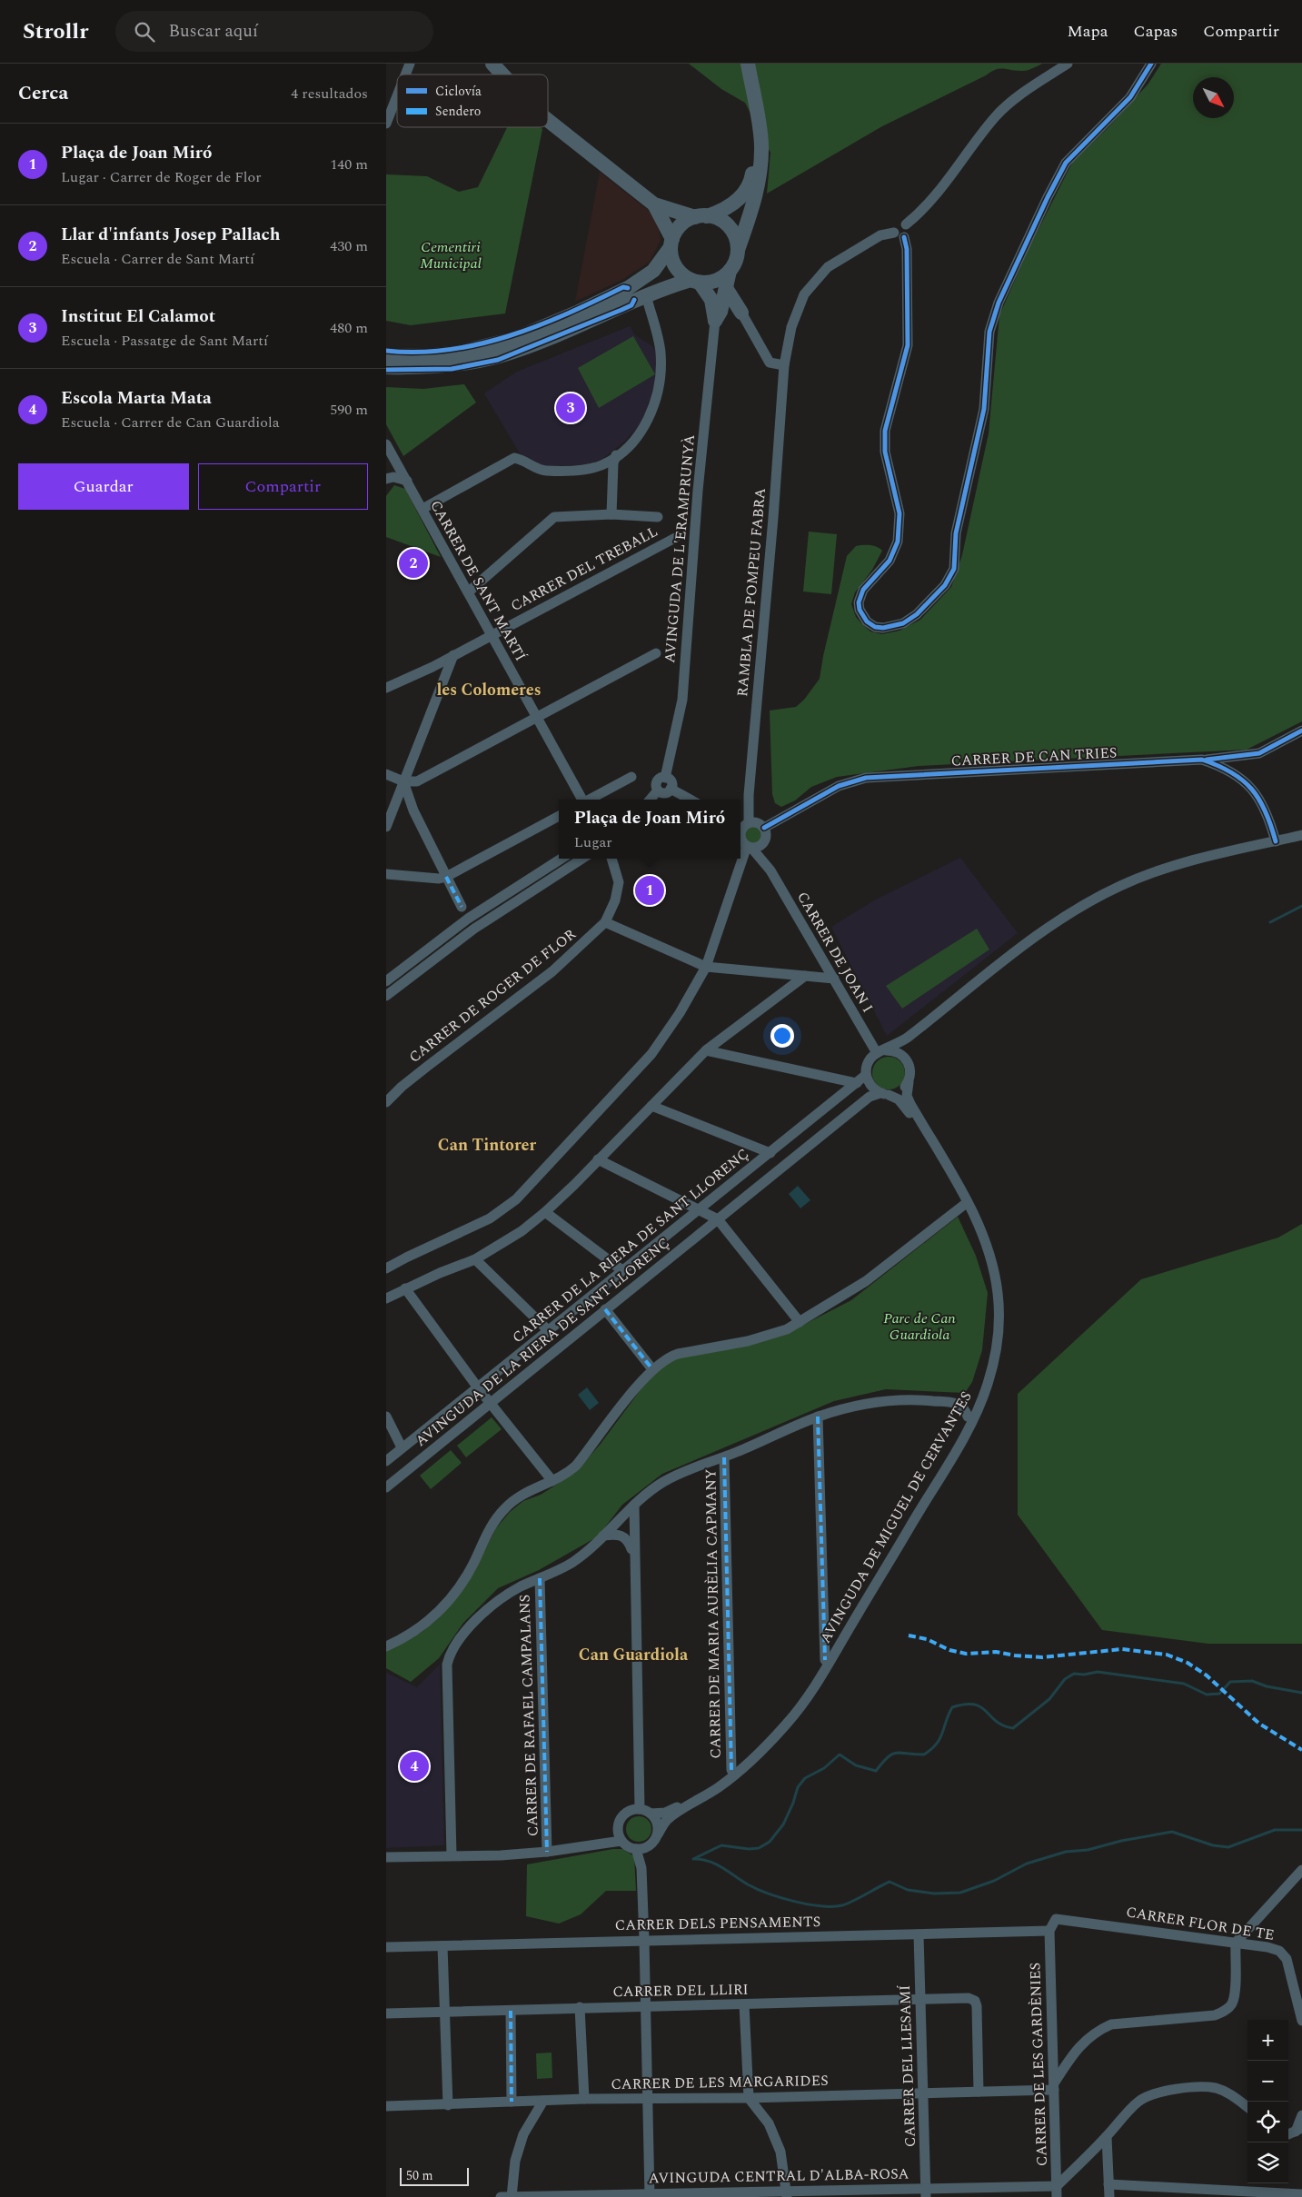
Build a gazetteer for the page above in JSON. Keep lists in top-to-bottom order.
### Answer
{
  "streets": {
    "street": [
      "AVINGUDA DE L'ERAMPRUNYÀ",
      "CARRER DEL TREBALL",
      "CARRER DE SANT MARTÍ",
      "RAMBLA DE POMPEU FABRA",
      "CARRER DE CAN TRIES",
      "CARRER DE JOAN I",
      "CARRER DE ROGER DE FLOR",
      "CARRER DE LA RIERA DE SANT LLORENÇ",
      "AVINGUDA DE LA RIERA DE SANT LLORENÇ",
      "AVINGUDA DE MIGUEL DE CERVANTES",
      "CARRER DE MARIA AURÈLIA CAPMANY",
      "CARRER DE RAFAEL CAMPALANS",
      "CARRER DELS PENSAMENTS",
      "CARRER FLOR DE TE",
      "CARRER DEL LLIRI",
      "CARRER DE LES GARDÈNIES",
      "CARRER DEL LLESAMÍ",
      "CARRER DE LES MARGARIDES",
      "AVINGUDA CENTRAL D'ALBA-ROSA"
    ]
  },
  "crossings": [
    ["CARRER DEL TREBALL", "CARRER DE SANT MARTÍ"],
    ["RAMBLA DE POMPEU FABRA", "CARRER DE CAN TRIES"],
    ["RAMBLA DE POMPEU FABRA", "CARRER DE JOAN I"],
    ["CARRER DE CAN TRIES", "CARRER DE JOAN I"],
    ["CARRER DE JOAN I", "CARRER DE LA RIERA DE SANT LLORENÇ"],
    ["CARRER DE JOAN I", "AVINGUDA DE LA RIERA DE SANT LLORENÇ"],
    ["CARRER DE JOAN I", "AVINGUDA DE MIGUEL DE CERVANTES"],
    ["CARRER DE LA RIERA DE SANT LLORENÇ", "AVINGUDA DE LA RIERA DE SANT LLORENÇ"],
    ["CARRER DE LA RIERA DE SANT LLORENÇ", "AVINGUDA DE MIGUEL DE CERVANTES"],
    ["AVINGUDA DE LA RIERA DE SANT LLORENÇ", "AVINGUDA DE MIGUEL DE CERVANTES"],
    ["AVINGUDA DE MIGUEL DE CERVANTES", "CARRER DE MARIA AURÈLIA CAPMANY"],
    ["CARRER DELS PENSAMENTS", "CARRER FLOR DE TE"],
    ["CARRER DELS PENSAMENTS", "CARRER DE LES GARDÈNIES"],
    ["CARRER DELS PENSAMENTS", "CARRER DEL LLESAMÍ"],
    ["CARRER FLOR DE TE", "CARRER DE LES GARDÈNIES"],
    ["CARRER DEL LLIRI", "CARRER DEL LLESAMÍ"],
    ["CARRER DEL LLIRI", "CARRER DE LES MARGARIDES"],
    ["CARRER DE LES GARDÈNIES", "CARRER DE LES MARGARIDES"],
    ["CARRER DE LES GARDÈNIES", "AVINGUDA CENTRAL D'ALBA-ROSA"],
    ["CARRER DEL LLESAMÍ", "CARRER DE LES MARGARIDES"],
    ["CARRER DEL LLESAMÍ", "AVINGUDA CENTRAL D'ALBA-ROSA"]
  ],
  "districts": ["les Colomeres", "Can Tintorer", "Can Guardiola"],
  "parks": ["Cementiri Municipal", "Parc de Can Guardiola"],
  "legend": ["Ciclovía", "Sendero"],
  "scale_bar": "50 m",
  "north": "bottom right",
  "page": {
    "header": "Strollr",
    "search": "Buscar aquí",
    "nav": ["Mapa", "Capas", "Compartir"],
    "heading": ["Cerca", "4 resultados"],
    "list": [
      {
        "mark": "1",
        "name": "Plaça de Joan Miró",
        "note": "Lugar · Carrer de Roger de Flor",
        "value": "140 m"
      },
      {
        "mark": "2",
        "name": "Llar d'infants Josep Pallach",
        "note": "Escuela · Carrer de Sant Martí",
        "value": "430 m"
      },
      {
        "mark": "3",
        "name": "Institut El Calamot",
        "note": "Escuela · Passatge de Sant Martí",
        "value": "480 m"
      },
      {
        "mark": "4",
        "name": "Escola Marta Mata",
        "note": "Escuela · Carrer de Can Guardiola",
        "value": "590 m"
      }
    ],
    "pins": [
      "3",
      "2",
      "1",
      "4"
    ],
    "buttons": ["Guardar", "Compartir"],
    "popup": ["Plaça de Joan Miró", "Lugar"],
    "map_buttons": ["+", "−"],
    "scale": "50 m"
  }
}
